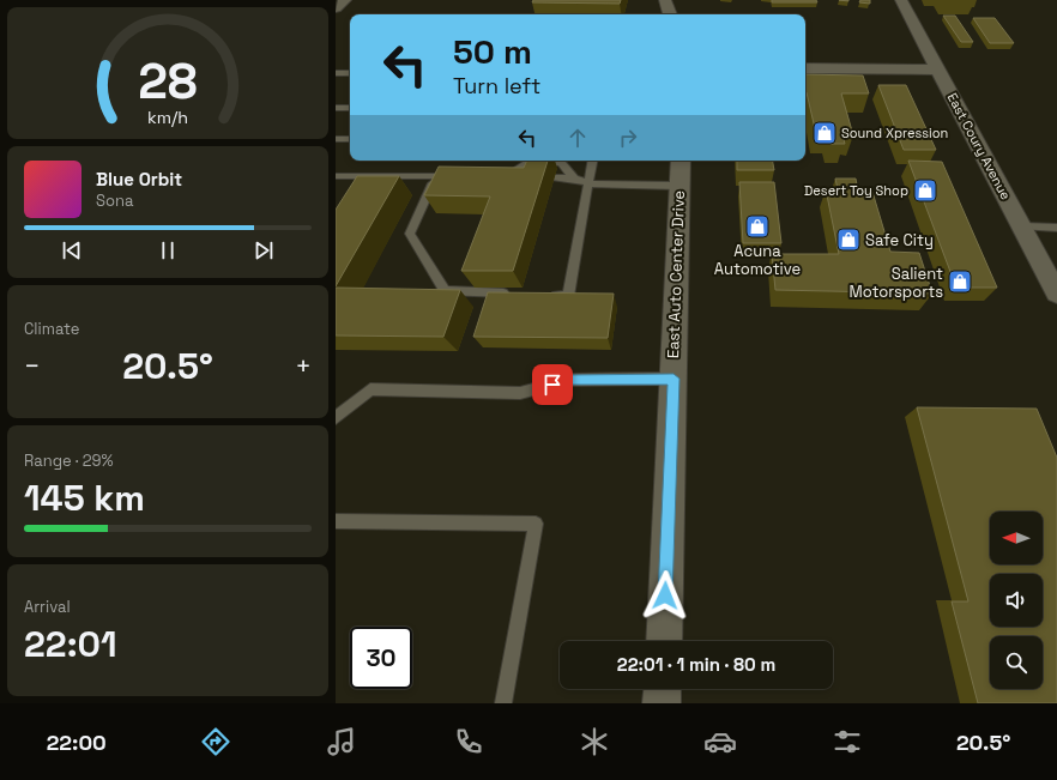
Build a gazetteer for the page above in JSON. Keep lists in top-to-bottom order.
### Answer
{
  "streets": {
    "street": ["East Coury Avenue", "East Auto Center Drive"]
  },
  "places": {
    "shop": [
      "Sound Xpression",
      "Desert Toy Shop",
      "Acuna Automotive",
      "Safe City",
      "Salient Motorsports"
    ]
  },
  "north": "left",
  "page": {
    "turn": ["50 m", "Turn left"],
    "song": ["Blue Orbit", "Sona"],
    "tile": [
      "Climate",
      ["Range · 29%", "145 km"],
      ["Arrival", "22:01"]
    ],
    "heat": ["−", "20.5°", "+"],
    "limit": "30",
    "trip": "22:01 · 1 min · 80 m",
    "tabs": ["22:00", "20.5°"],
    "gauge": ["28", "km/h"]
  }
}
